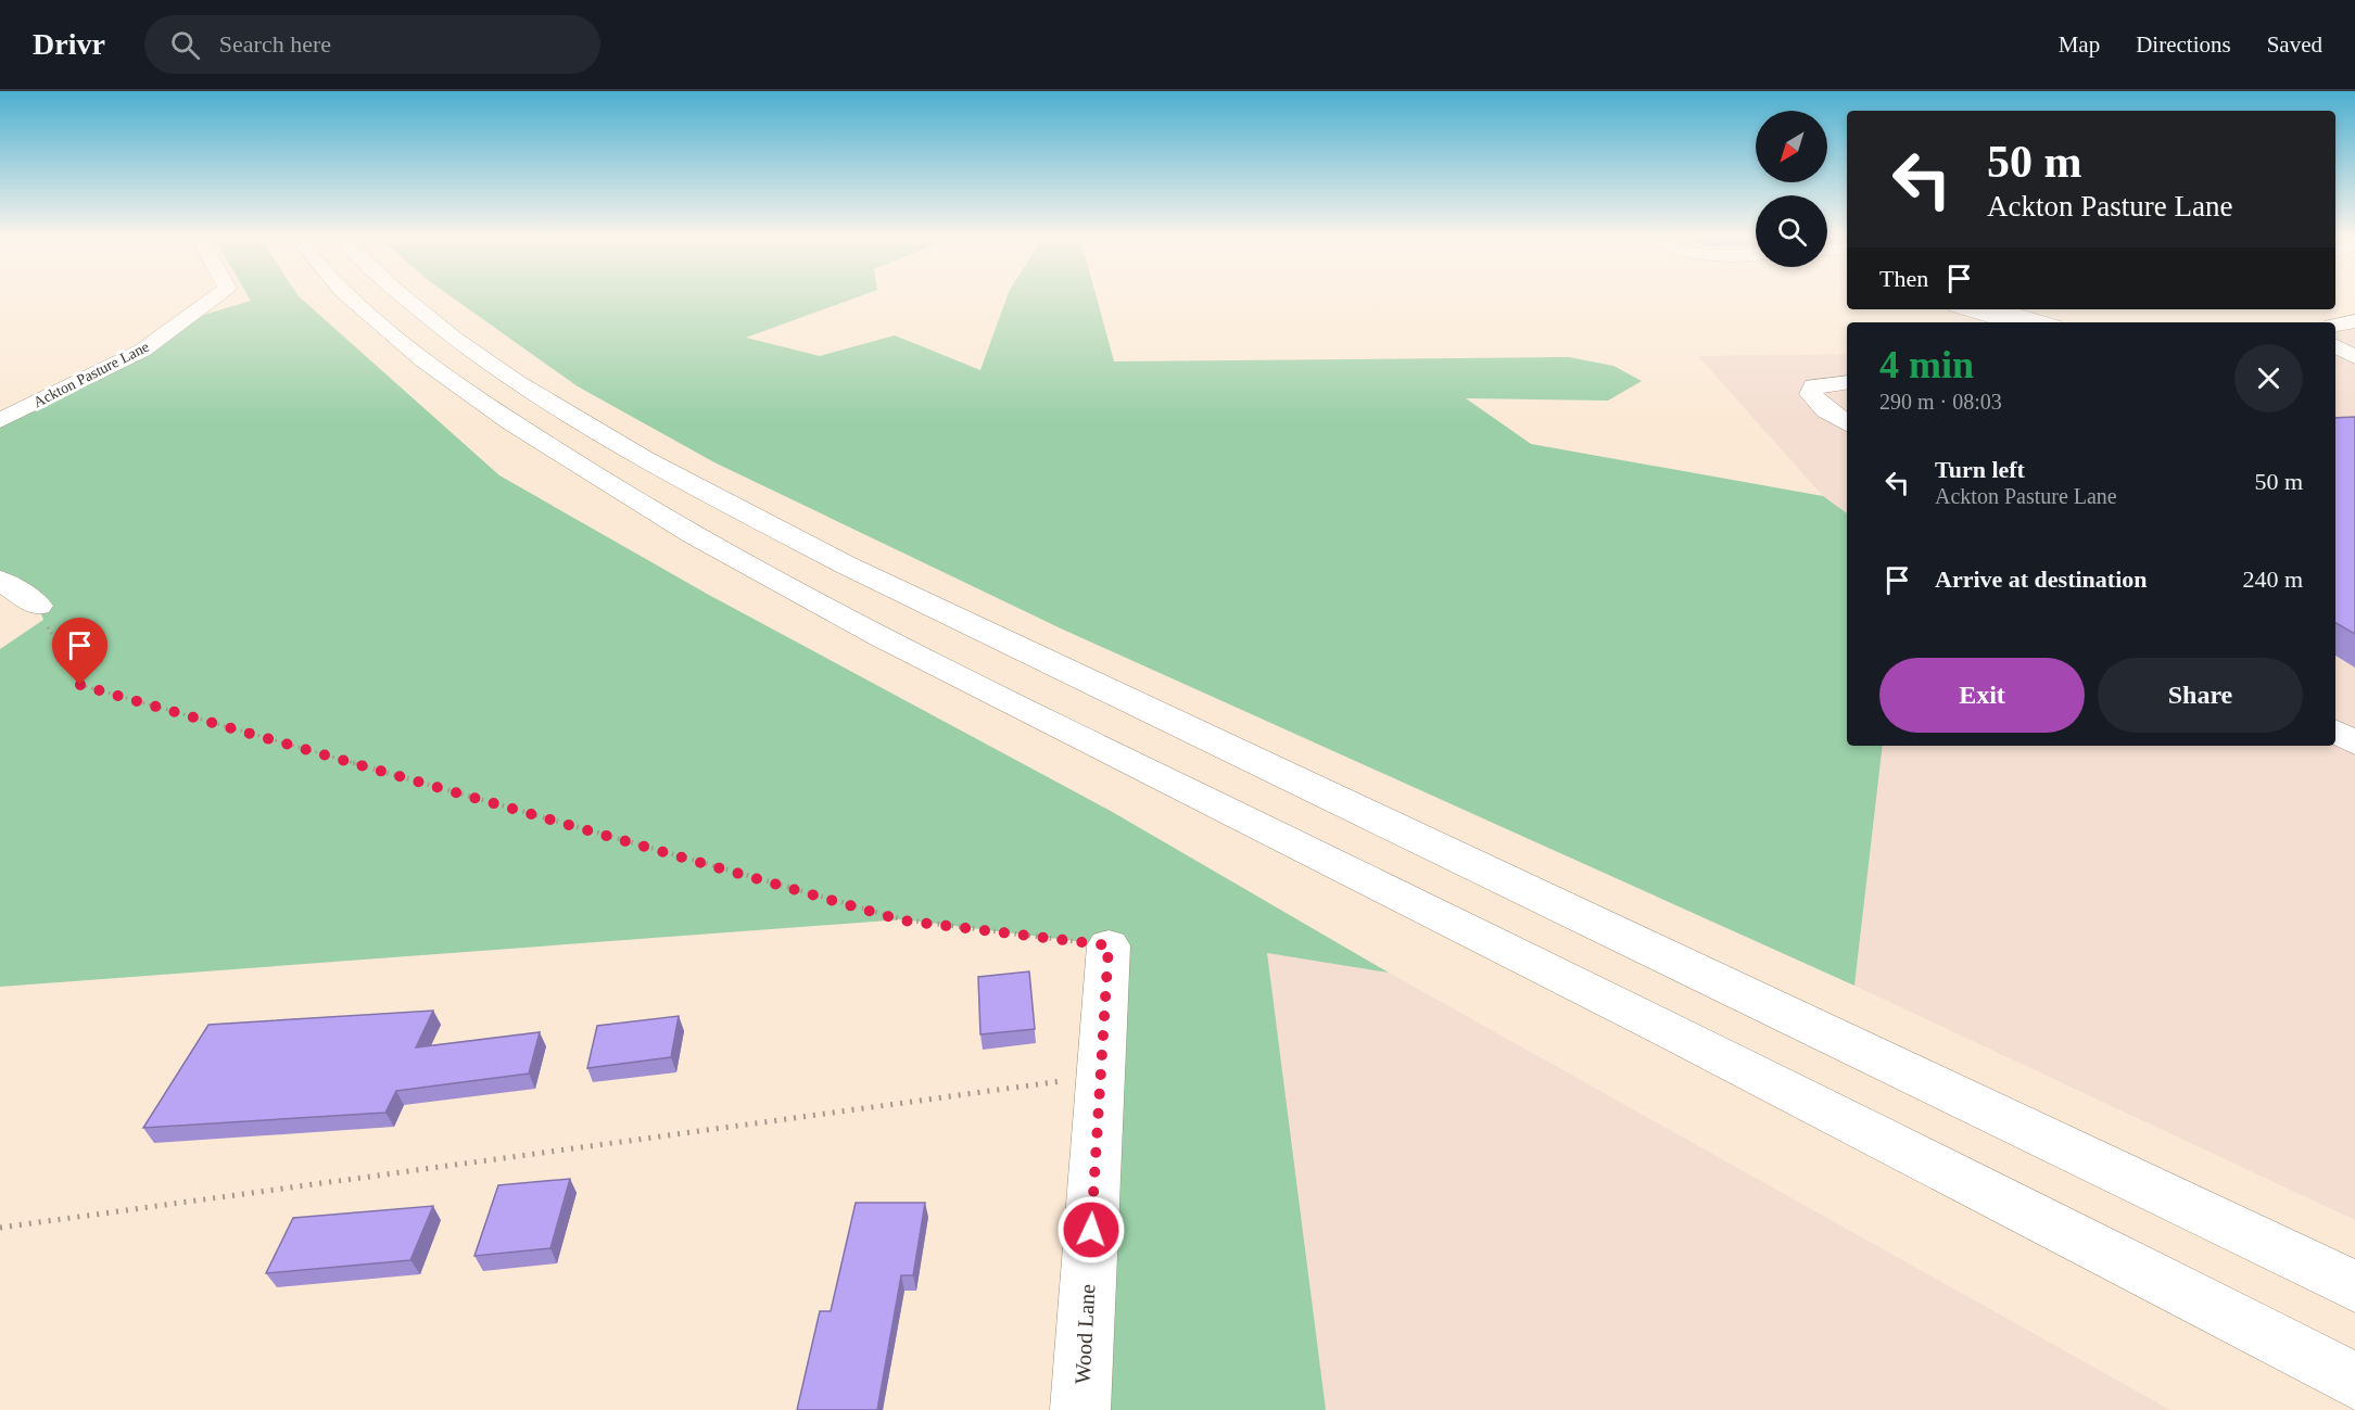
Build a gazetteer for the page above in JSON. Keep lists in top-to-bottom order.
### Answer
{
  "streets": {
    "main road": ["Ackton Pasture Lane", "Wood Lane"]
  },
  "north": "bottom left",
  "page": {
    "header": "Drivr",
    "search": "Search here",
    "nav": ["Map", "Directions", "Saved"],
    "turn": ["50 m", "Ackton Pasture Lane"],
    "then": "Then",
    "heading": ["4 min", "290 m · 08:03"],
    "list": [
      {
        "name": "Turn left",
        "note": "Ackton Pasture Lane",
        "value": "50 m"
      },
      {
        "name": "Arrive at destination",
        "value": "240 m"
      }
    ],
    "buttons": ["Exit", "Share"]
  }
}
